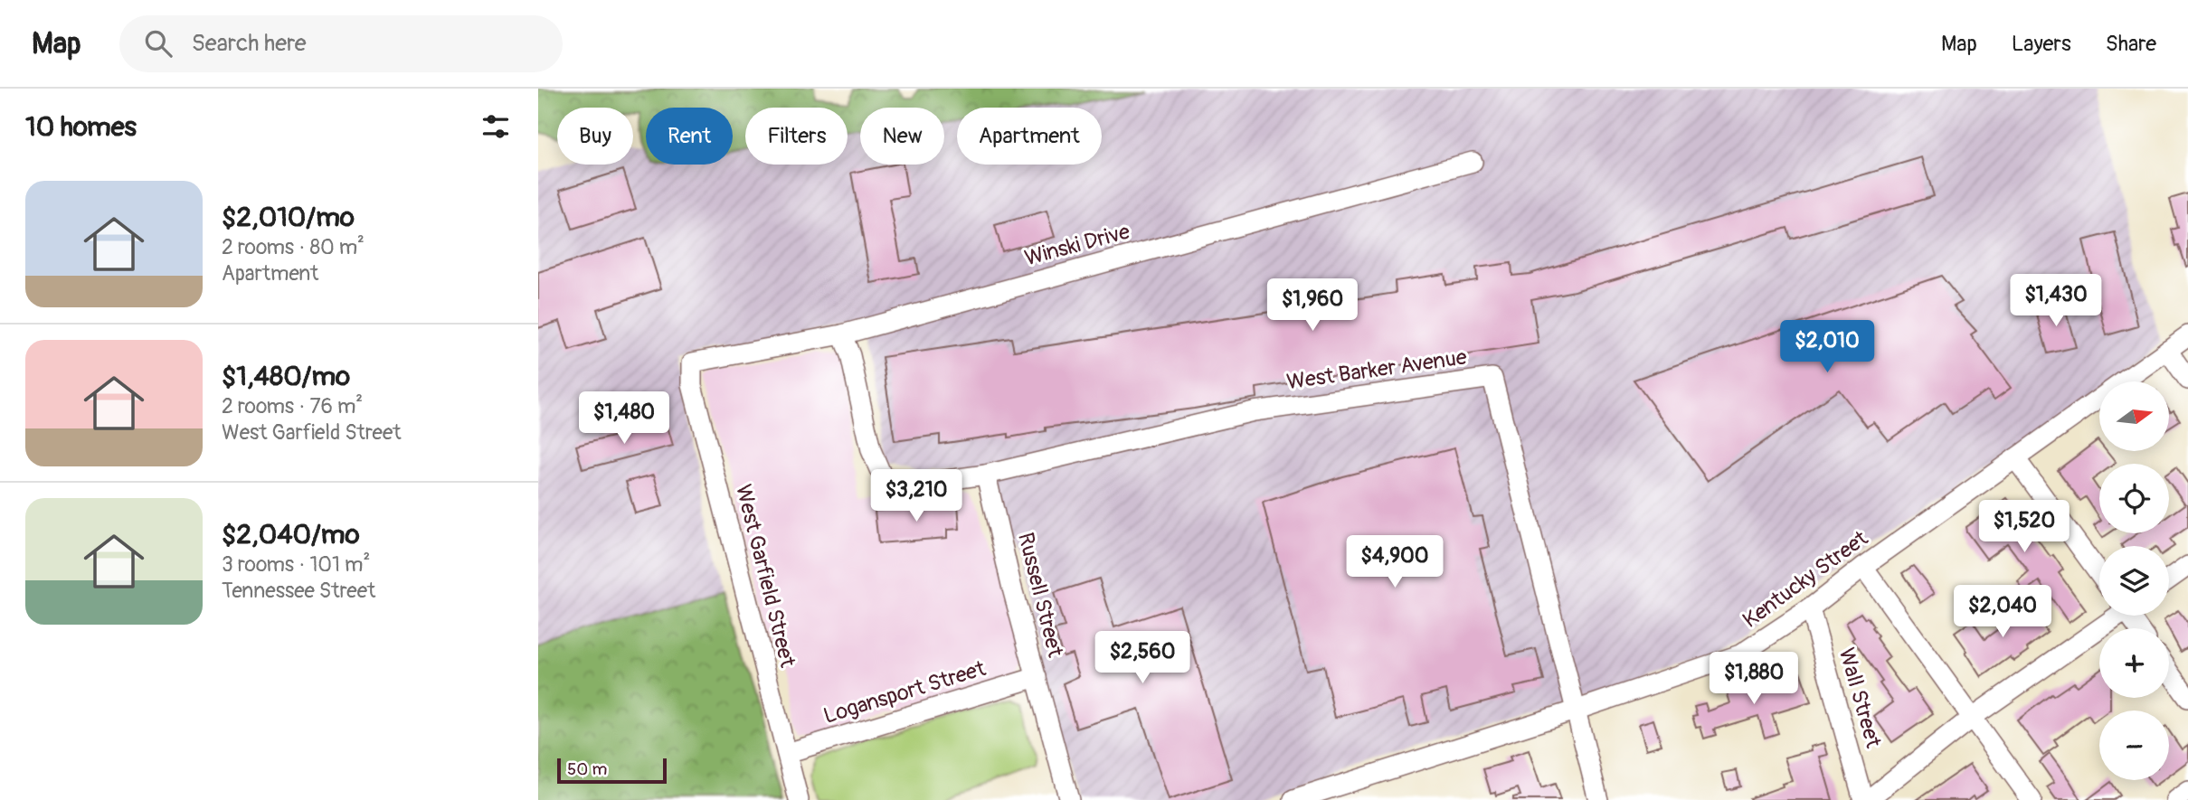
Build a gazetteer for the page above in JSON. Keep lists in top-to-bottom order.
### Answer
{
  "streets": {
    "street": [
      "Winski Drive",
      "West Barker Avenue",
      "West Garfield Street",
      "Kentucky Street",
      "Russell Street",
      "Logansport Street",
      "Wall Street"
    ]
  },
  "crossings": [
    ["Winski Drive", "West Barker Avenue"],
    ["Winski Drive", "West Garfield Street"],
    ["West Barker Avenue", "Kentucky Street"],
    ["West Barker Avenue", "Russell Street"],
    ["West Garfield Street", "Logansport Street"],
    ["Kentucky Street", "Wall Street"],
    ["Russell Street", "Logansport Street"]
  ],
  "scale_bar": "50 m",
  "north": "right",
  "page": {
    "header": "Map",
    "search": "Search here",
    "nav": ["Map", "Layers", "Share"],
    "heading": "10 homes",
    "chip": [
      "Buy",
      "Rent",
      "Filters",
      "New",
      "Apartment"
    ],
    "list": [
      {
        "name": "$2,010/mo",
        "note": "2 rooms · 80 m² · Apartment"
      },
      {
        "name": "$1,480/mo",
        "note": "2 rooms · 76 m² · West Garfield Street"
      },
      {
        "name": "$2,040/mo",
        "note": "3 rooms · 101 m² · Tennessee Street"
      }
    ],
    "price": [
      "$1,430",
      "$1,960",
      "$2,010",
      "$1,480",
      "$3,210",
      "$1,520",
      "$4,900",
      "$2,040",
      "$2,560",
      "$1,880"
    ],
    "map_buttons": ["+", "−"],
    "scale": "50 m"
  }
}
